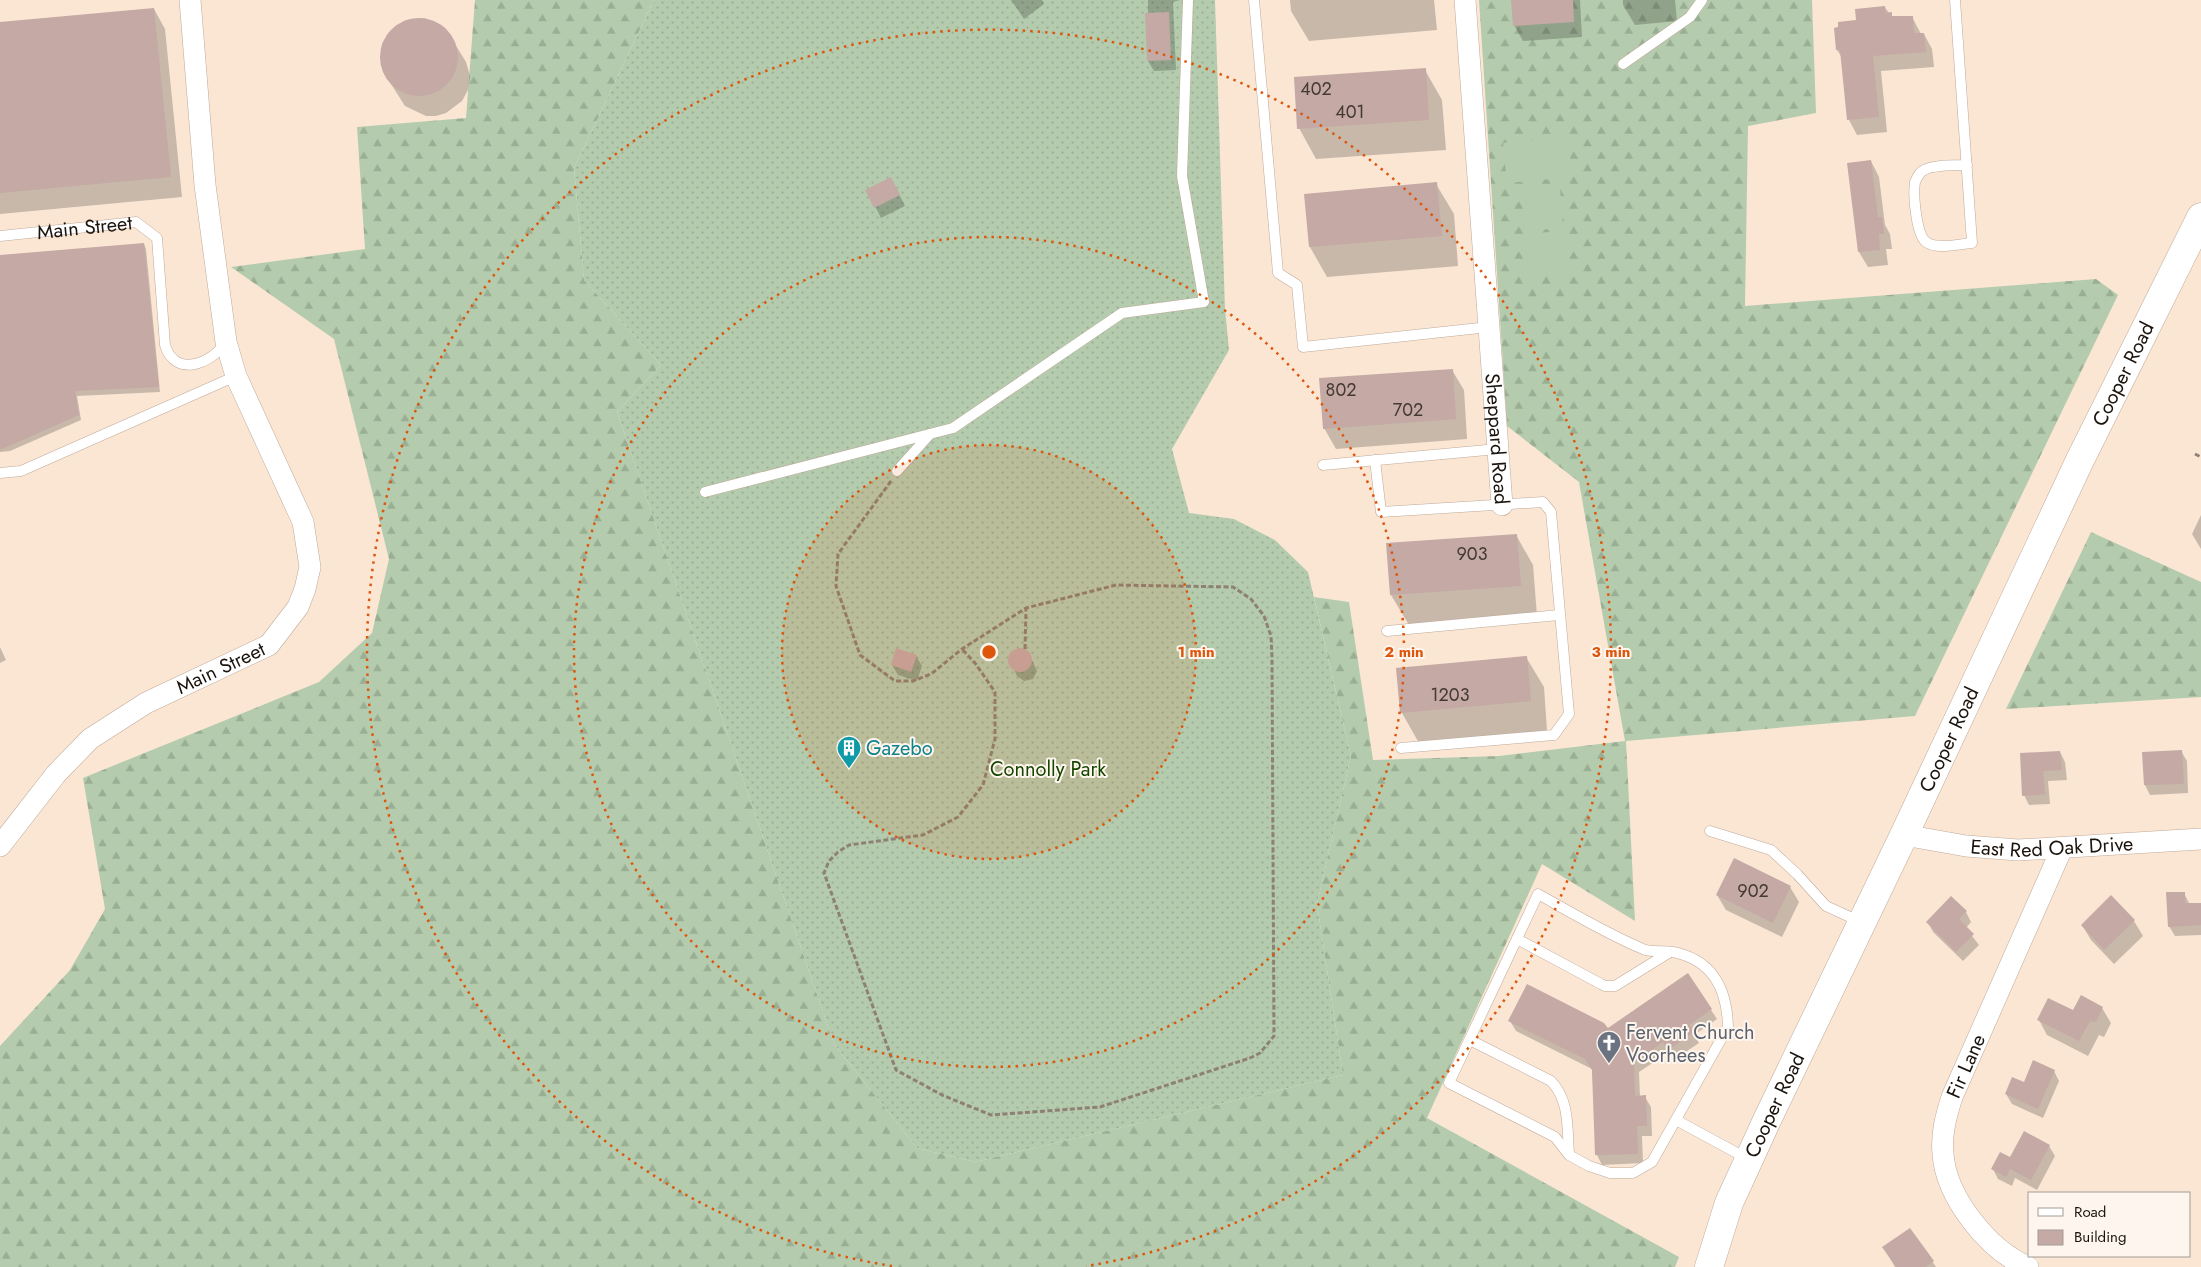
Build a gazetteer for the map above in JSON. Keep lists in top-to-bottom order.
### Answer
{
  "streets": {
    "street": [
      "Main Street",
      "Cooper Road",
      "Sheppard Road",
      "East Red Oak Drive",
      "Fir Lane"
    ]
  },
  "crossings": [
    ["Cooper Road", "East Red Oak Drive"],
    ["East Red Oak Drive", "Fir Lane"]
  ],
  "parks": ["Connolly Park"],
  "places": {
    "building": ["Gazebo"],
    "church": ["Fervent Church Voorhees"]
  },
  "house_numbers": [
    "402",
    "401",
    "802",
    "702",
    "903",
    "1203",
    "902"
  ],
  "legend": ["Road", "Building"],
  "rings": ["1 min", "2 min", "3 min"]
}
